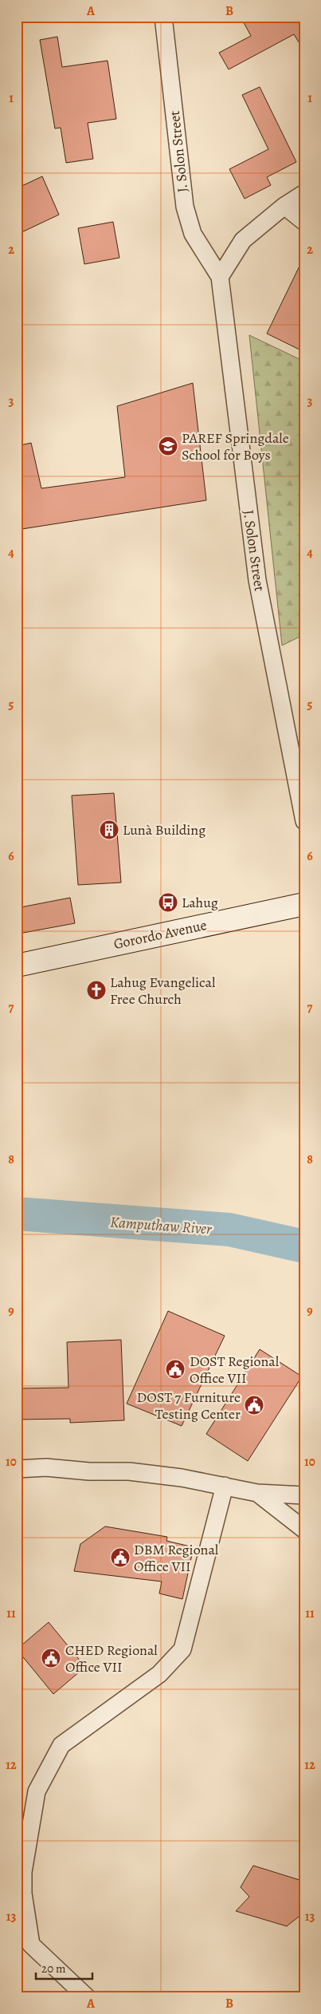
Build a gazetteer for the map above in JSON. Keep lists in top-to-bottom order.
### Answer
{
  "streets": {
    "main road": ["Gorordo Avenue"],
    "street": ["J. Solon Street"]
  },
  "water": ["Kamputhaw River"],
  "places": {
    "school or university": ["PAREF Springdale School for Boys"],
    "building": ["Lunà Building"],
    "bus stop": ["Lahug"],
    "church": ["Lahug Evangelical Free Church"],
    "public building": [
      "DOST Regional Office VII",
      "DOST 7 Furniture Testing Center",
      "DBM Regional Office VII",
      "CHED Regional Office VII"
    ]
  },
  "scale_bar": "20 m",
  "grid": {
    "columns": ["A", "B"],
    "rows": [
      "1",
      "2",
      "3",
      "4",
      "5",
      "6",
      "7",
      "8",
      "9",
      "10",
      "11",
      "12",
      "13"
    ]
  }
}
